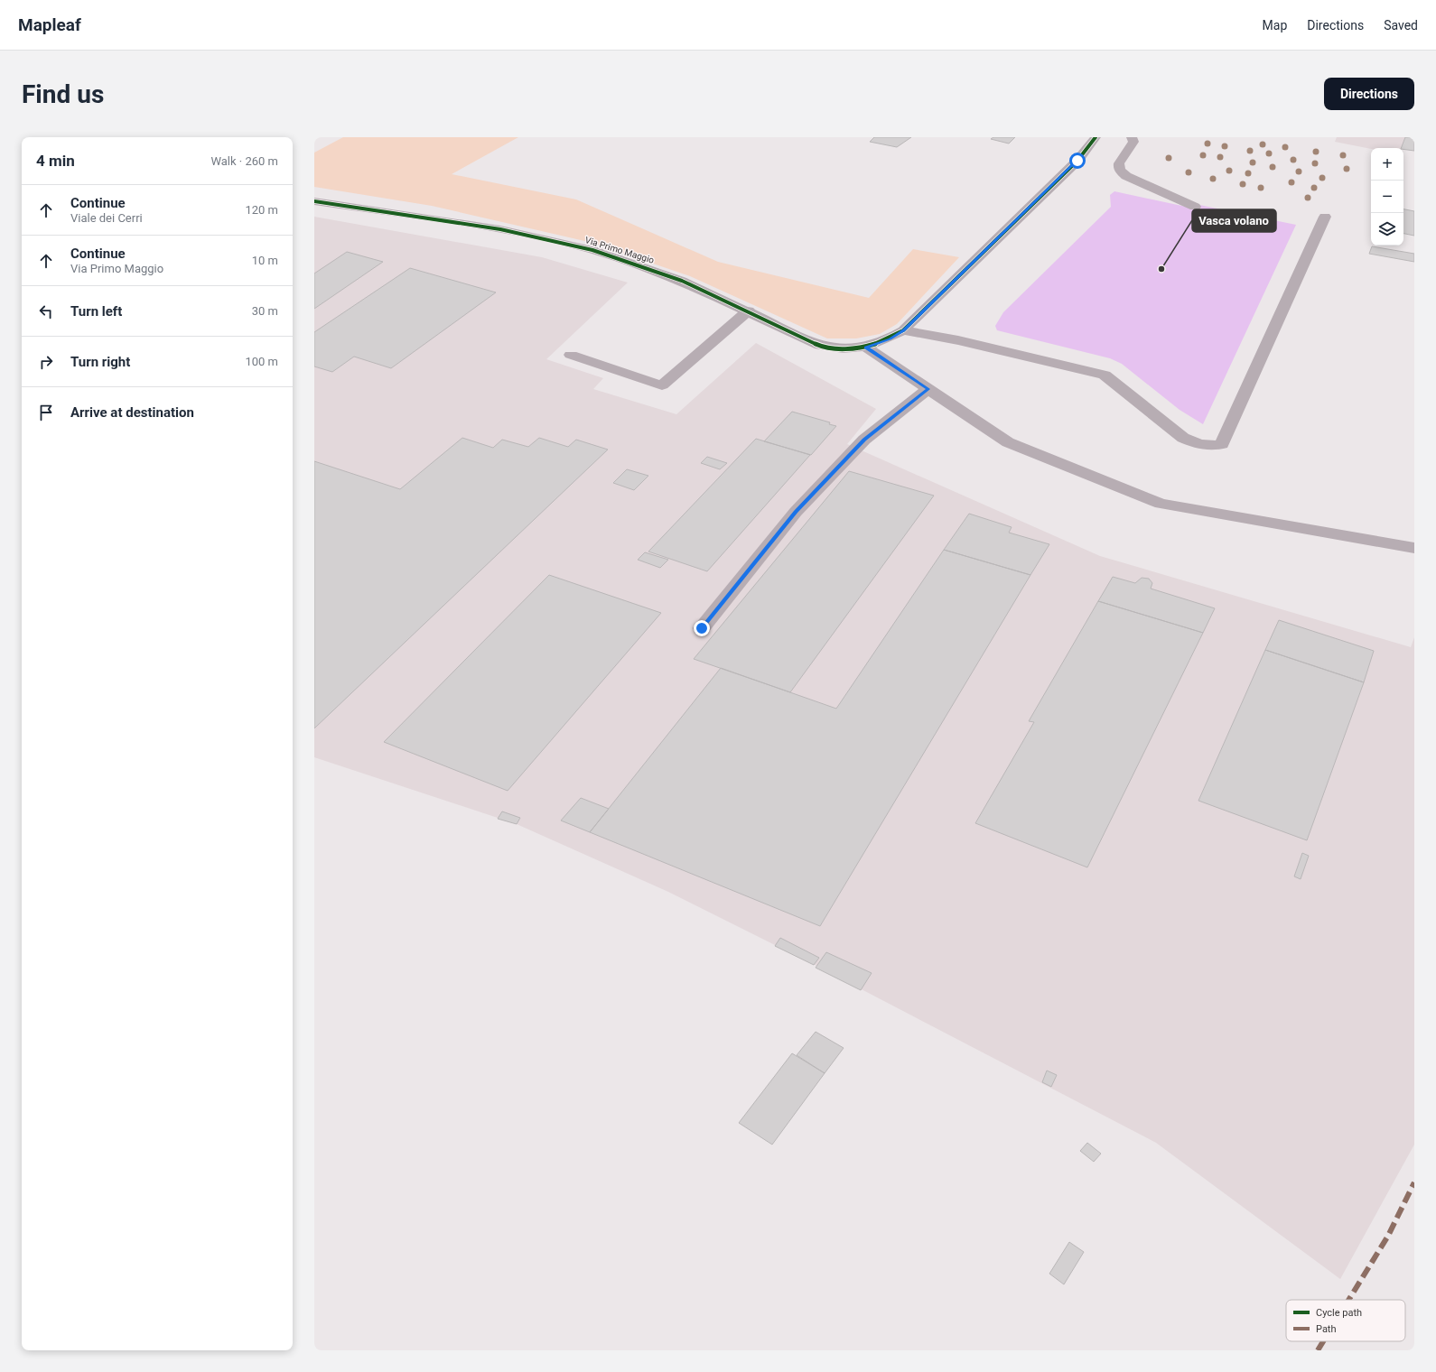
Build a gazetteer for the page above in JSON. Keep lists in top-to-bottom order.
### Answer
{
  "streets": {
    "street": ["Via Primo Maggio"]
  },
  "places": ["Vasca volano"],
  "legend": ["Cycle path", "Path"],
  "page": {
    "header": "Mapleaf",
    "nav": ["Map", "Directions", "Saved"],
    "buttons": "Directions",
    "title": "Find us",
    "heading": ["4 min", "Walk · 260 m"],
    "map_buttons": ["+", "−"],
    "list": [
      ["Continue", "Viale dei Cerri", "120 m"],
      ["Continue", "Via Primo Maggio", "10 m"],
      ["Turn left", "30 m"],
      ["Turn right", "100 m"],
      "Arrive at destination"
    ]
  }
}
